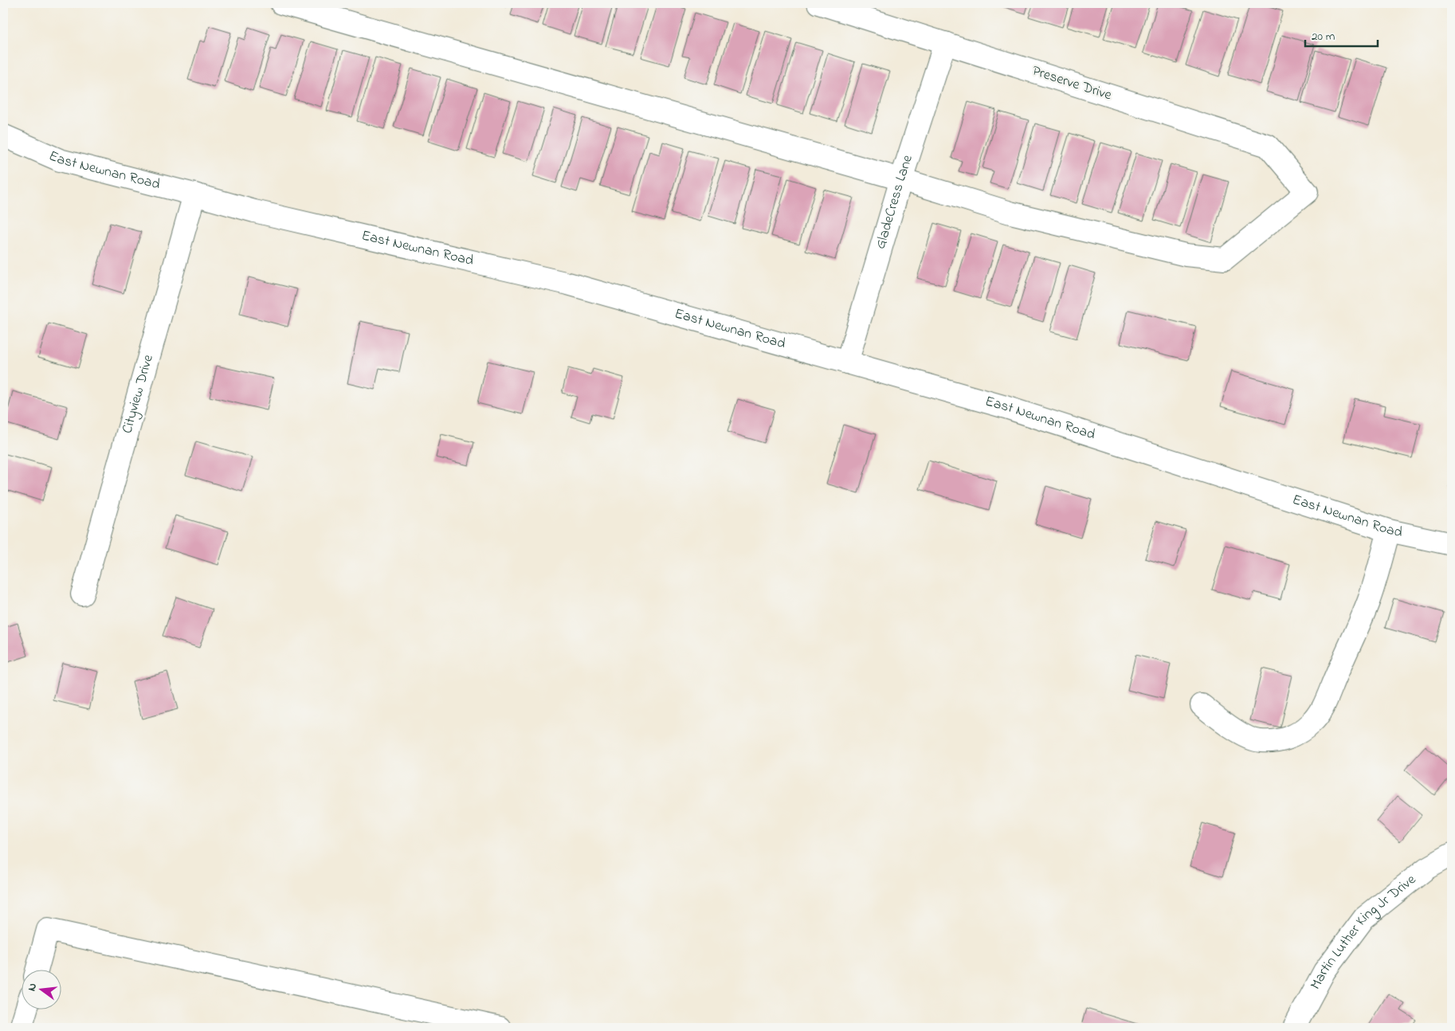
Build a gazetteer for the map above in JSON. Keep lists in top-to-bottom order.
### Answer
{
  "streets": {
    "street": [
      "Preserve Drive",
      "East Newnan Road",
      "GladeCress Lane",
      "Cityview Drive",
      "Martin Luther King Jr Drive"
    ]
  },
  "crossings": [
    ["Preserve Drive", "GladeCress Lane"],
    ["East Newnan Road", "GladeCress Lane"],
    ["East Newnan Road", "Cityview Drive"]
  ],
  "scale_bar": "20 m",
  "north": "left"
}
